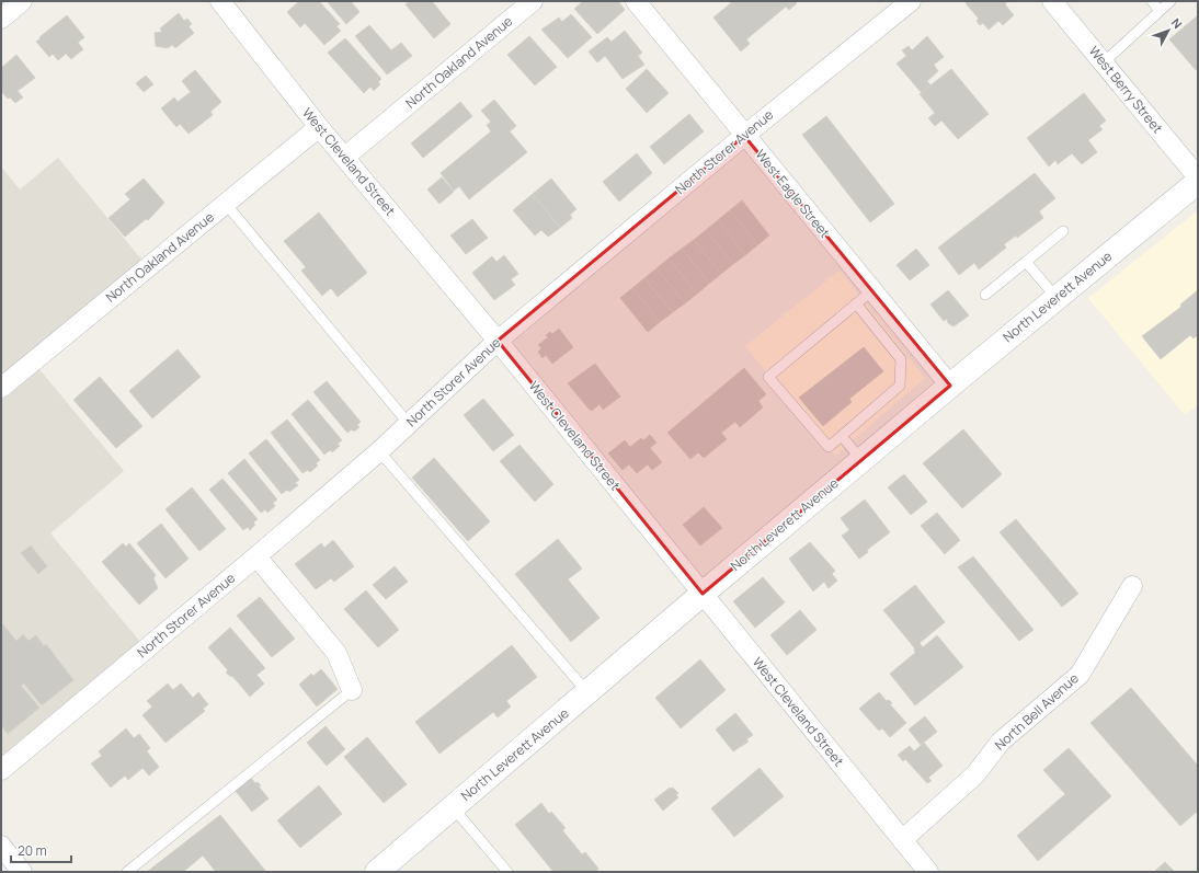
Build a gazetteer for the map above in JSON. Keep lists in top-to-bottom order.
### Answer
{
  "streets": {
    "street": [
      "North Oakland Avenue",
      "West Berry Street",
      "North Storer Avenue",
      "West Cleveland Street",
      "West Eagle Street",
      "North Leverett Avenue",
      "North Bell Avenue"
    ]
  },
  "crossings": [
    ["North Oakland Avenue", "West Cleveland Street"],
    ["North Storer Avenue", "West Cleveland Street"],
    ["North Storer Avenue", "West Eagle Street"],
    ["West Cleveland Street", "North Leverett Avenue"],
    ["West Cleveland Street", "North Bell Avenue"],
    ["West Eagle Street", "North Leverett Avenue"]
  ],
  "scale_bar": "20 m",
  "north": "top right"
}
